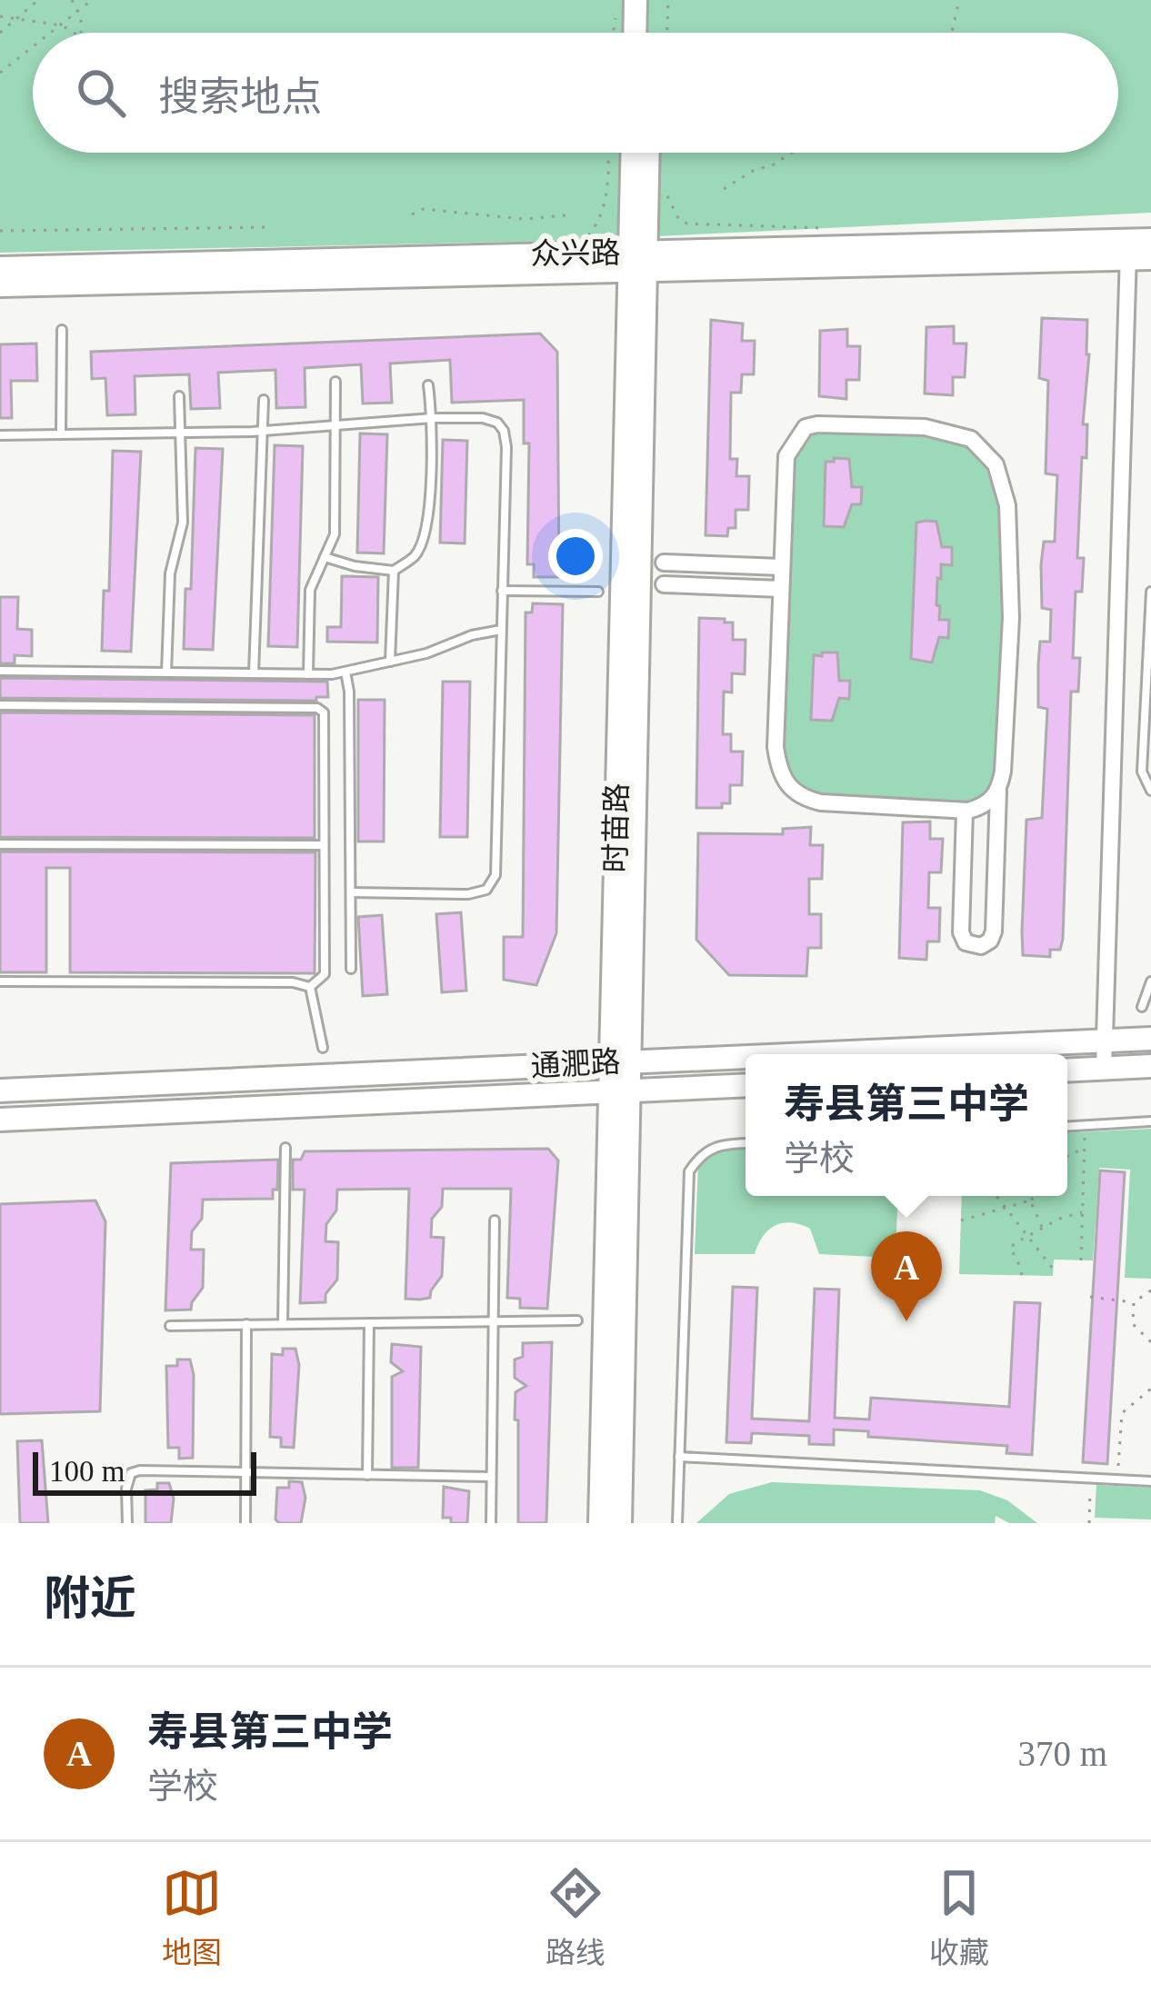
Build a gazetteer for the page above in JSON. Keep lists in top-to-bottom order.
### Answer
{
  "streets": {
    "street": ["众兴路", "时苗路", "通淝路"]
  },
  "crossings": [
    ["众兴路", "时苗路"],
    ["时苗路", "通淝路"]
  ],
  "scale_bar": "100 m",
  "page": {
    "search": "搜索地点",
    "popup": ["寿县第三中学", "学校"],
    "pins": "A",
    "scale": "100 m",
    "heading": "附近",
    "list": [
      {
        "mark": "A",
        "name": "寿县第三中学",
        "note": "学校",
        "value": "370 m"
      }
    ],
    "nav": ["地图", "路线", "收藏"]
  }
}
